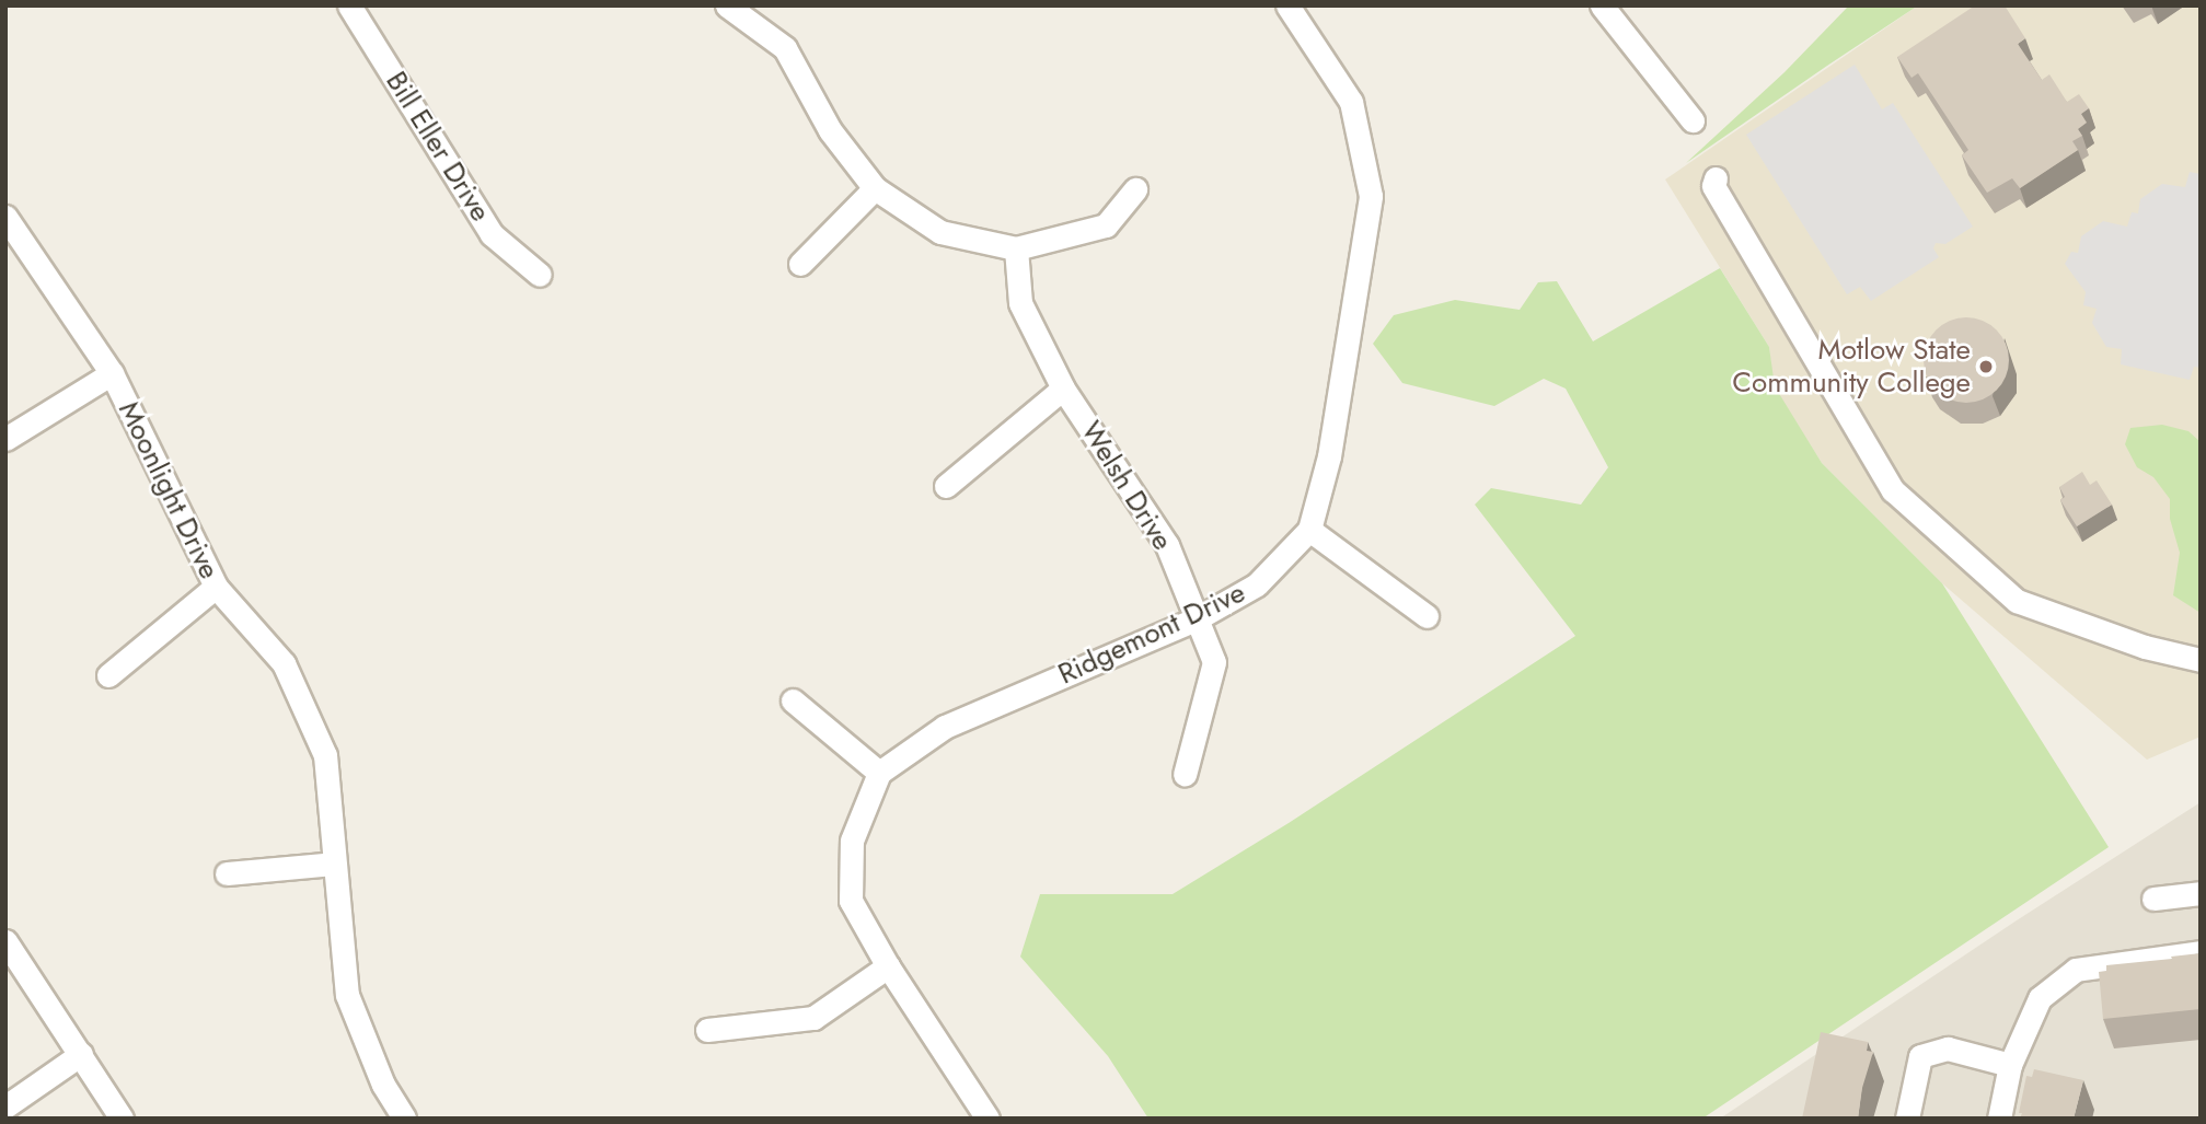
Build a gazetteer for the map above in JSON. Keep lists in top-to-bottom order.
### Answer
{
  "streets": {
    "street": [
      "Bill Eller Drive",
      "Welsh Drive",
      "Moonlight Drive",
      "Ridgemont Drive"
    ]
  },
  "crossings": [
    ["Welsh Drive", "Ridgemont Drive"]
  ],
  "places": ["Motlow State Community College"]
}
